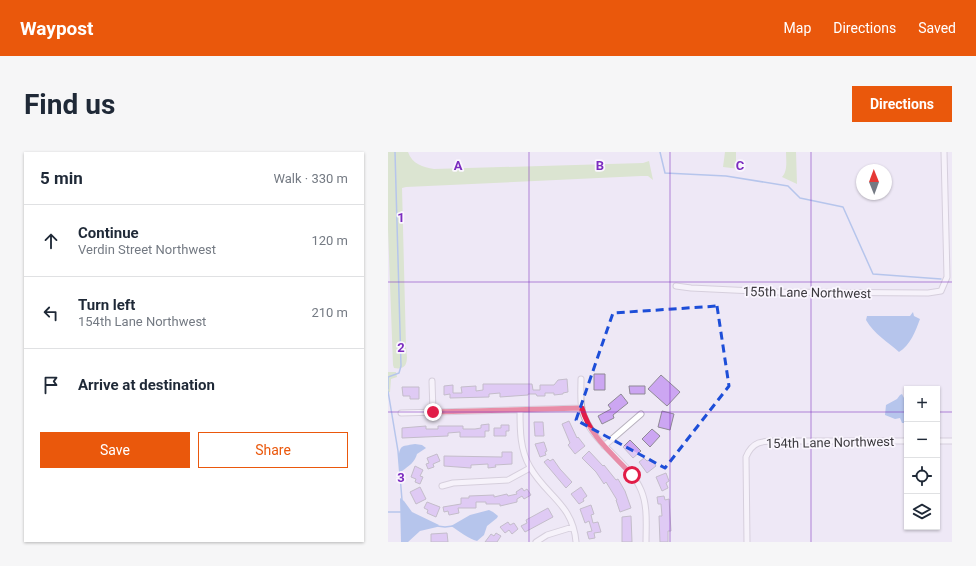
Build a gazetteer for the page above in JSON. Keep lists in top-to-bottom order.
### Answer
{
  "streets": {
    "street": ["155th Lane Northwest", "154th Lane Northwest"]
  },
  "north": "top",
  "page": {
    "header": "Waypost",
    "nav": ["Map", "Directions", "Saved"],
    "buttons": [
      "Directions",
      ["Save", "Share"]
    ],
    "title": "Find us",
    "heading": ["5 min", "Walk · 330 m"],
    "list": [
      ["Continue", "Verdin Street Northwest", "120 m"],
      ["Turn left", "154th Lane Northwest", "210 m"],
      "Arrive at destination"
    ],
    "map_buttons": ["+", "−"]
  },
  "grid": {
    "columns": ["A", "B", "C"],
    "rows": ["1", "2", "3"]
  }
}
